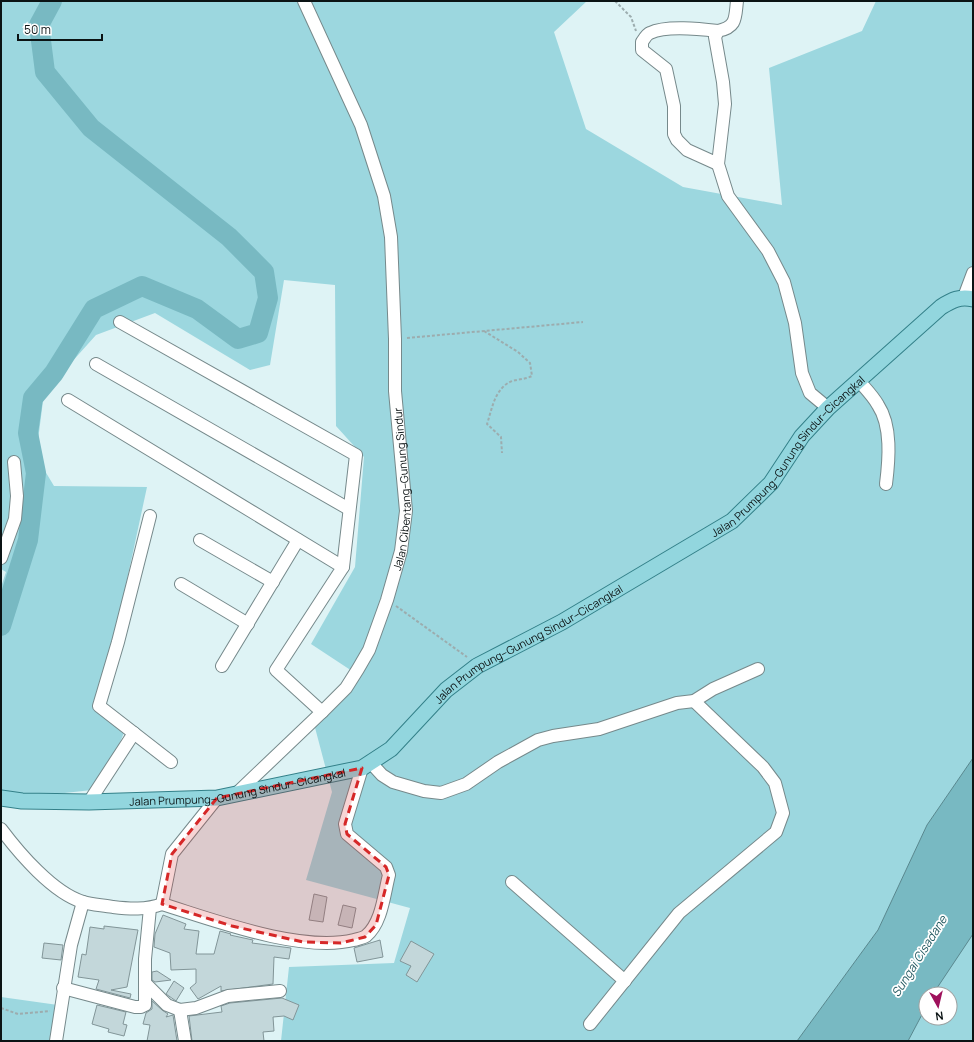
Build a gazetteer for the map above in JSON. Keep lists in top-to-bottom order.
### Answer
{
  "streets": {
    "main road": ["Jalan Prumpung–Gunung Sindur–Cicangkal"],
    "street": ["Jalan Cibentang–Gunung Sindur"]
  },
  "crossings": [
    ["Jalan Prumpung–Gunung Sindur–Cicangkal", "Jalan Cibentang–Gunung Sindur"]
  ],
  "water": ["Sungai Cisadane"],
  "scale_bar": "50 m",
  "north": "bottom"
}
